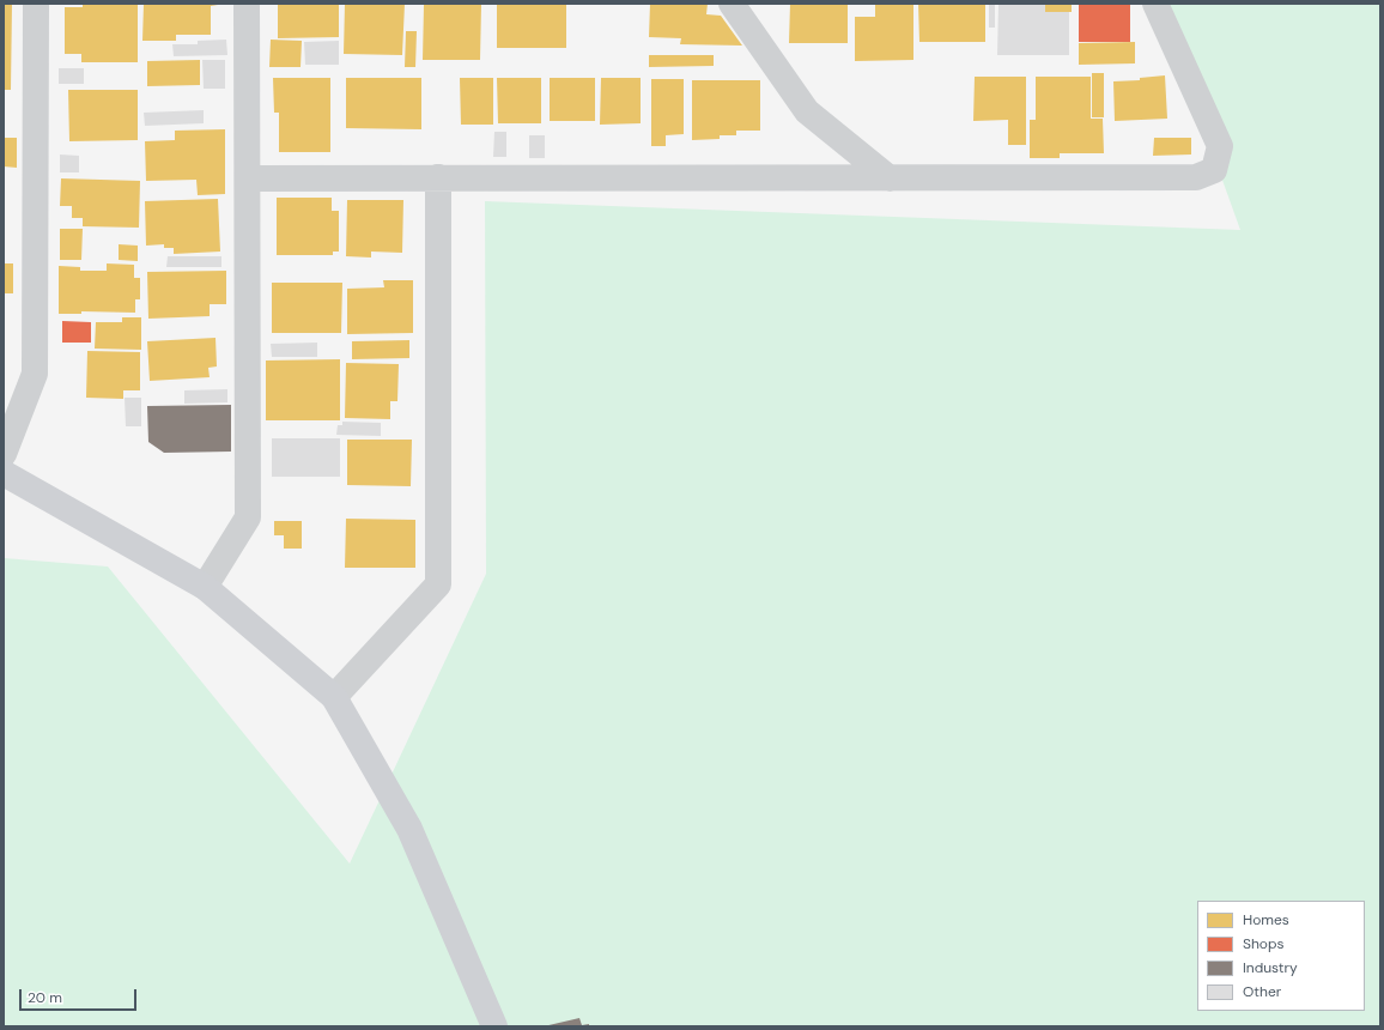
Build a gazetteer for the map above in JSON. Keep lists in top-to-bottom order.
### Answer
{
  "legend": [
    "Homes",
    "Shops",
    "Industry",
    "Other"
  ],
  "scale_bar": "20 m"
}
